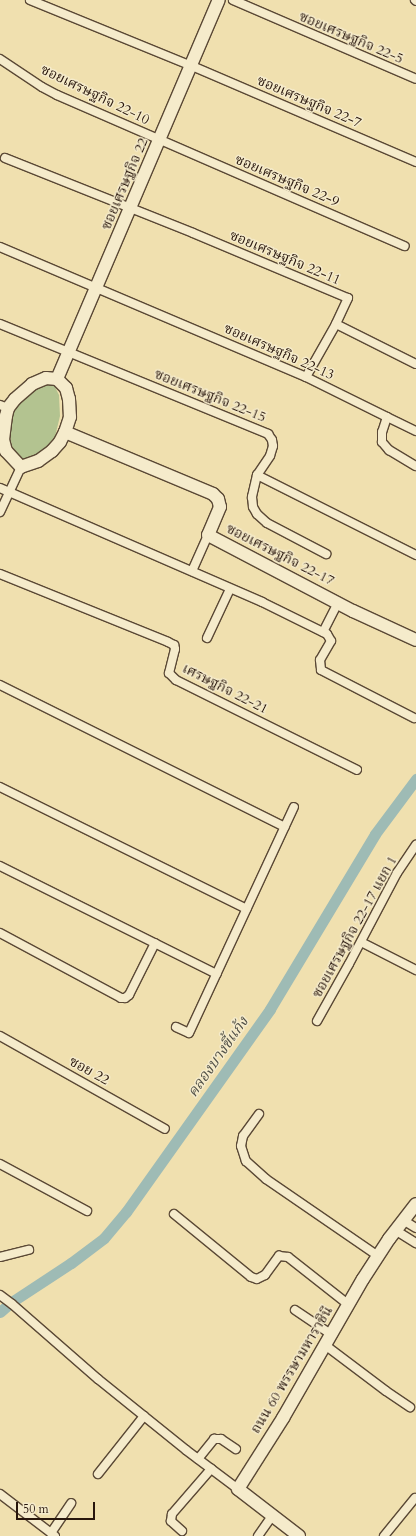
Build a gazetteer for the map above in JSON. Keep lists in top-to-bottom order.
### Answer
{
  "streets": {
    "street": [
      "ซอยเศรษฐกิจ 22-5",
      "ซอยเศรษฐกิจ 22-10",
      "ซอยเศรษฐกิจ 22-7",
      "ซอยเศรษฐกิจ 22-9",
      "ซอยเศรษฐกิจ 22",
      "ซอยเศรษฐกิจ 22-11",
      "ซอยเศรษฐกิจ 22-13",
      "ซอยเศรษฐกิจ 22-15",
      "ซอยเศรษฐกิจ 22-17",
      "เศรษฐกิจ 22-21",
      "ซอยเศรษฐกิจ 22-17 แยก 1",
      "ซอย 22",
      "ถนน 60 พรรษามหาราชินี"
    ]
  },
  "crossings": [
    ["ซอยเศรษฐกิจ 22-10", "ซอยเศรษฐกิจ 22-9"],
    ["ซอยเศรษฐกิจ 22-10", "ซอยเศรษฐกิจ 22"],
    ["ซอยเศรษฐกิจ 22-7", "ซอยเศรษฐกิจ 22"],
    ["ซอยเศรษฐกิจ 22-9", "ซอยเศรษฐกิจ 22"],
    ["ซอยเศรษฐกิจ 22", "ซอยเศรษฐกิจ 22-11"],
    ["ซอยเศรษฐกิจ 22", "ซอยเศรษฐกิจ 22-13"],
    ["ซอยเศรษฐกิจ 22", "ซอยเศรษฐกิจ 22-15"],
    ["ซอยเศรษฐกิจ 22", "ซอยเศรษฐกิจ 22-17"],
    ["ซอยเศรษฐกิจ 22-11", "ซอยเศรษฐกิจ 22-13"]
  ],
  "water": ["คลองบางขี้แก้ง"],
  "scale_bar": "50 m"
}
